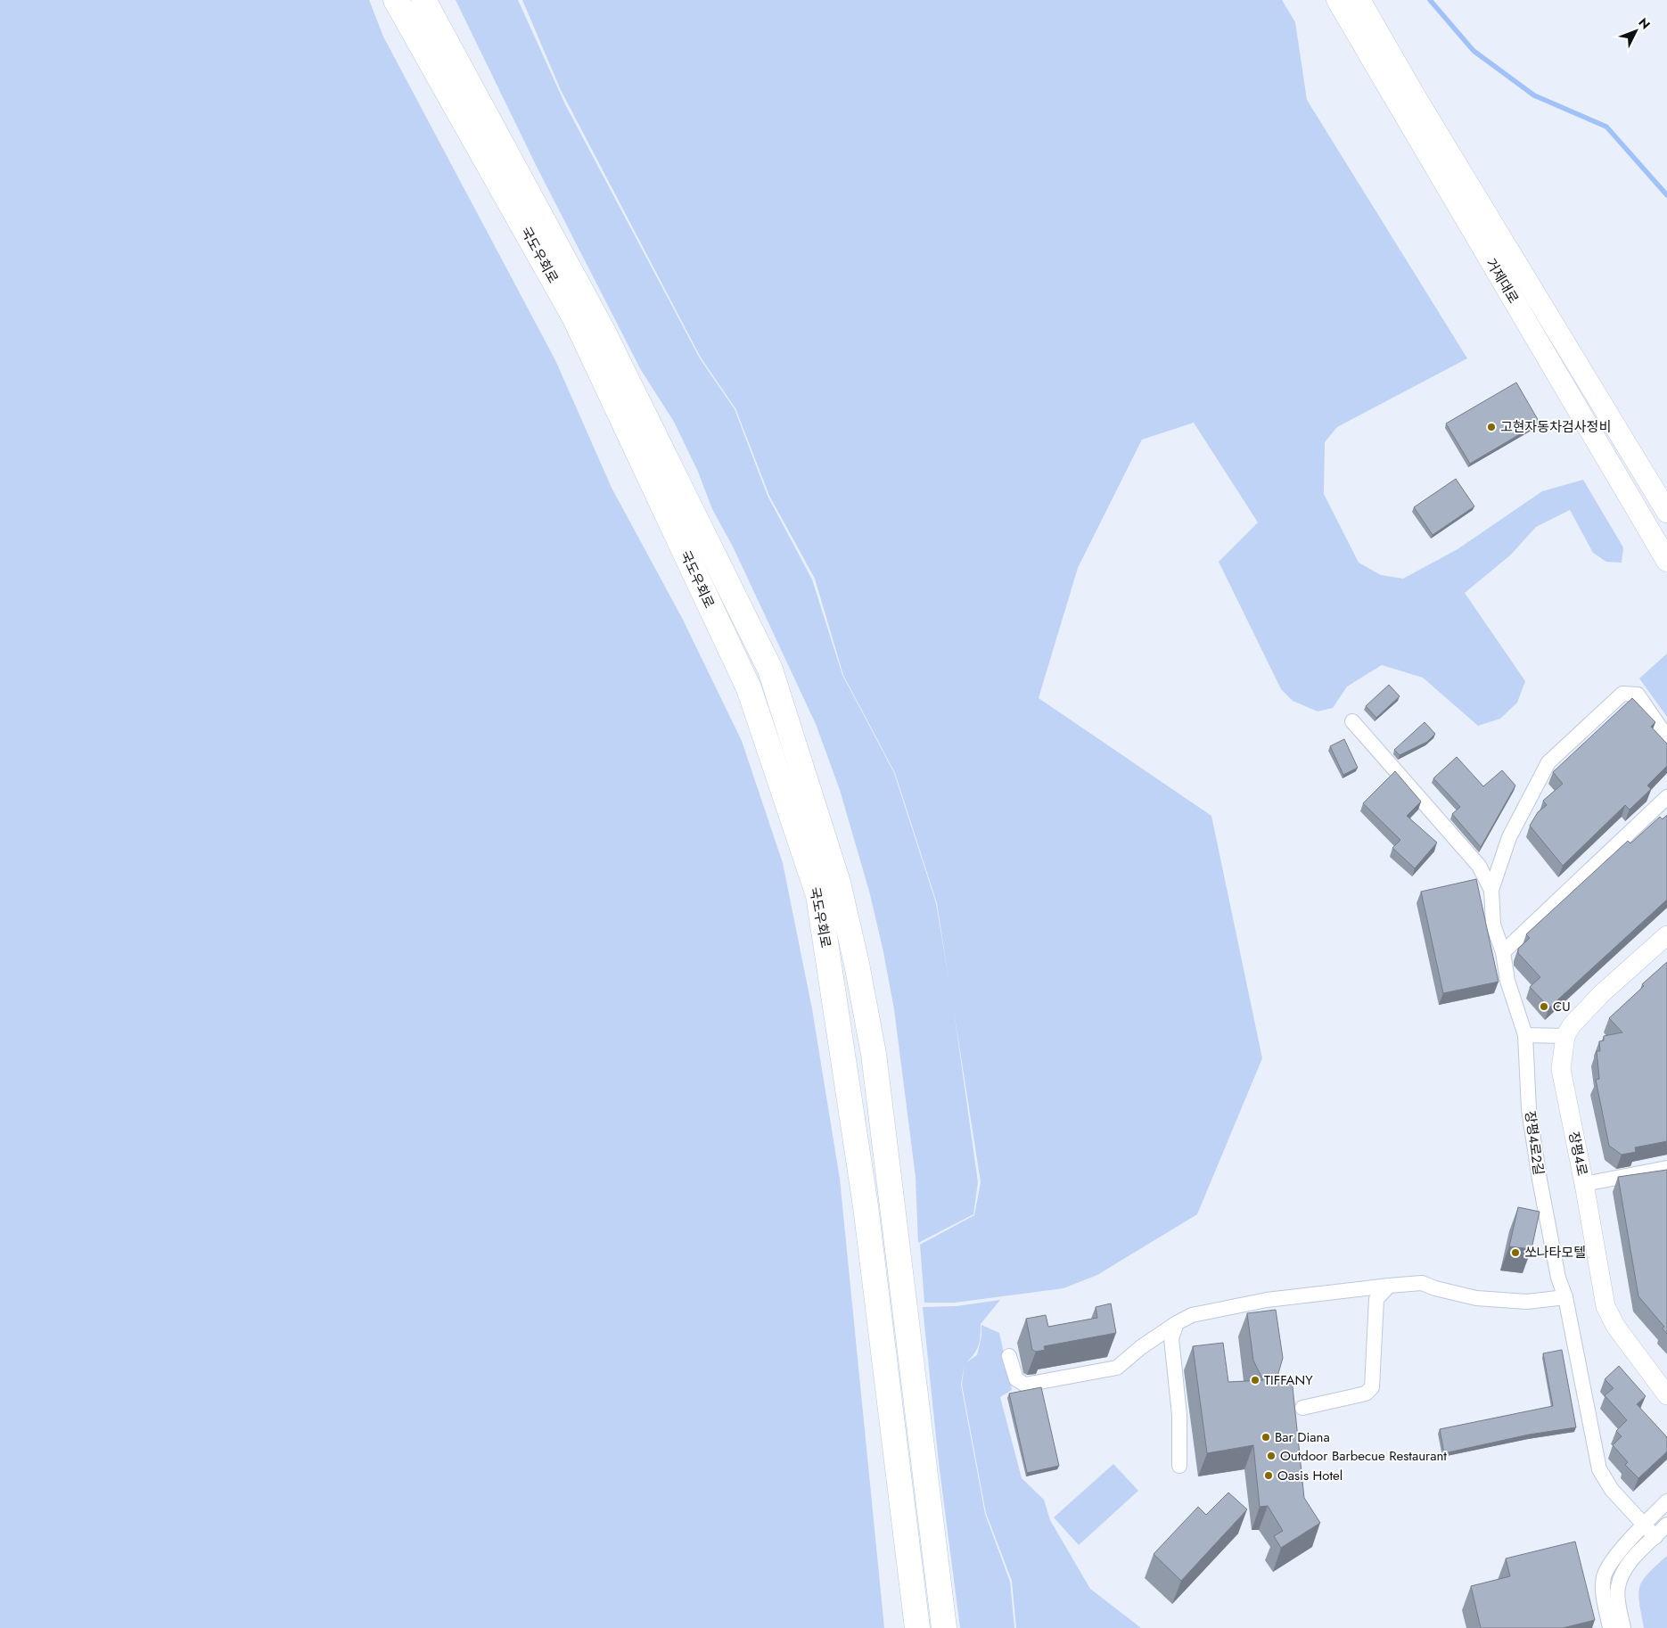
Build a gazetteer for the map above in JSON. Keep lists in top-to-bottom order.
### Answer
{
  "streets": {
    "highway": ["국도우회로"],
    "main road": ["거제대로"],
    "street": ["장평4로2길", "장평4로"]
  },
  "places": [
    "고현자동차검사정비",
    "CU",
    "쏘나타모텔",
    "TIFFANY",
    "Bar Diana",
    "Outdoor Barbecue Restaurant",
    "Oasis Hotel"
  ],
  "north": "top right"
}
